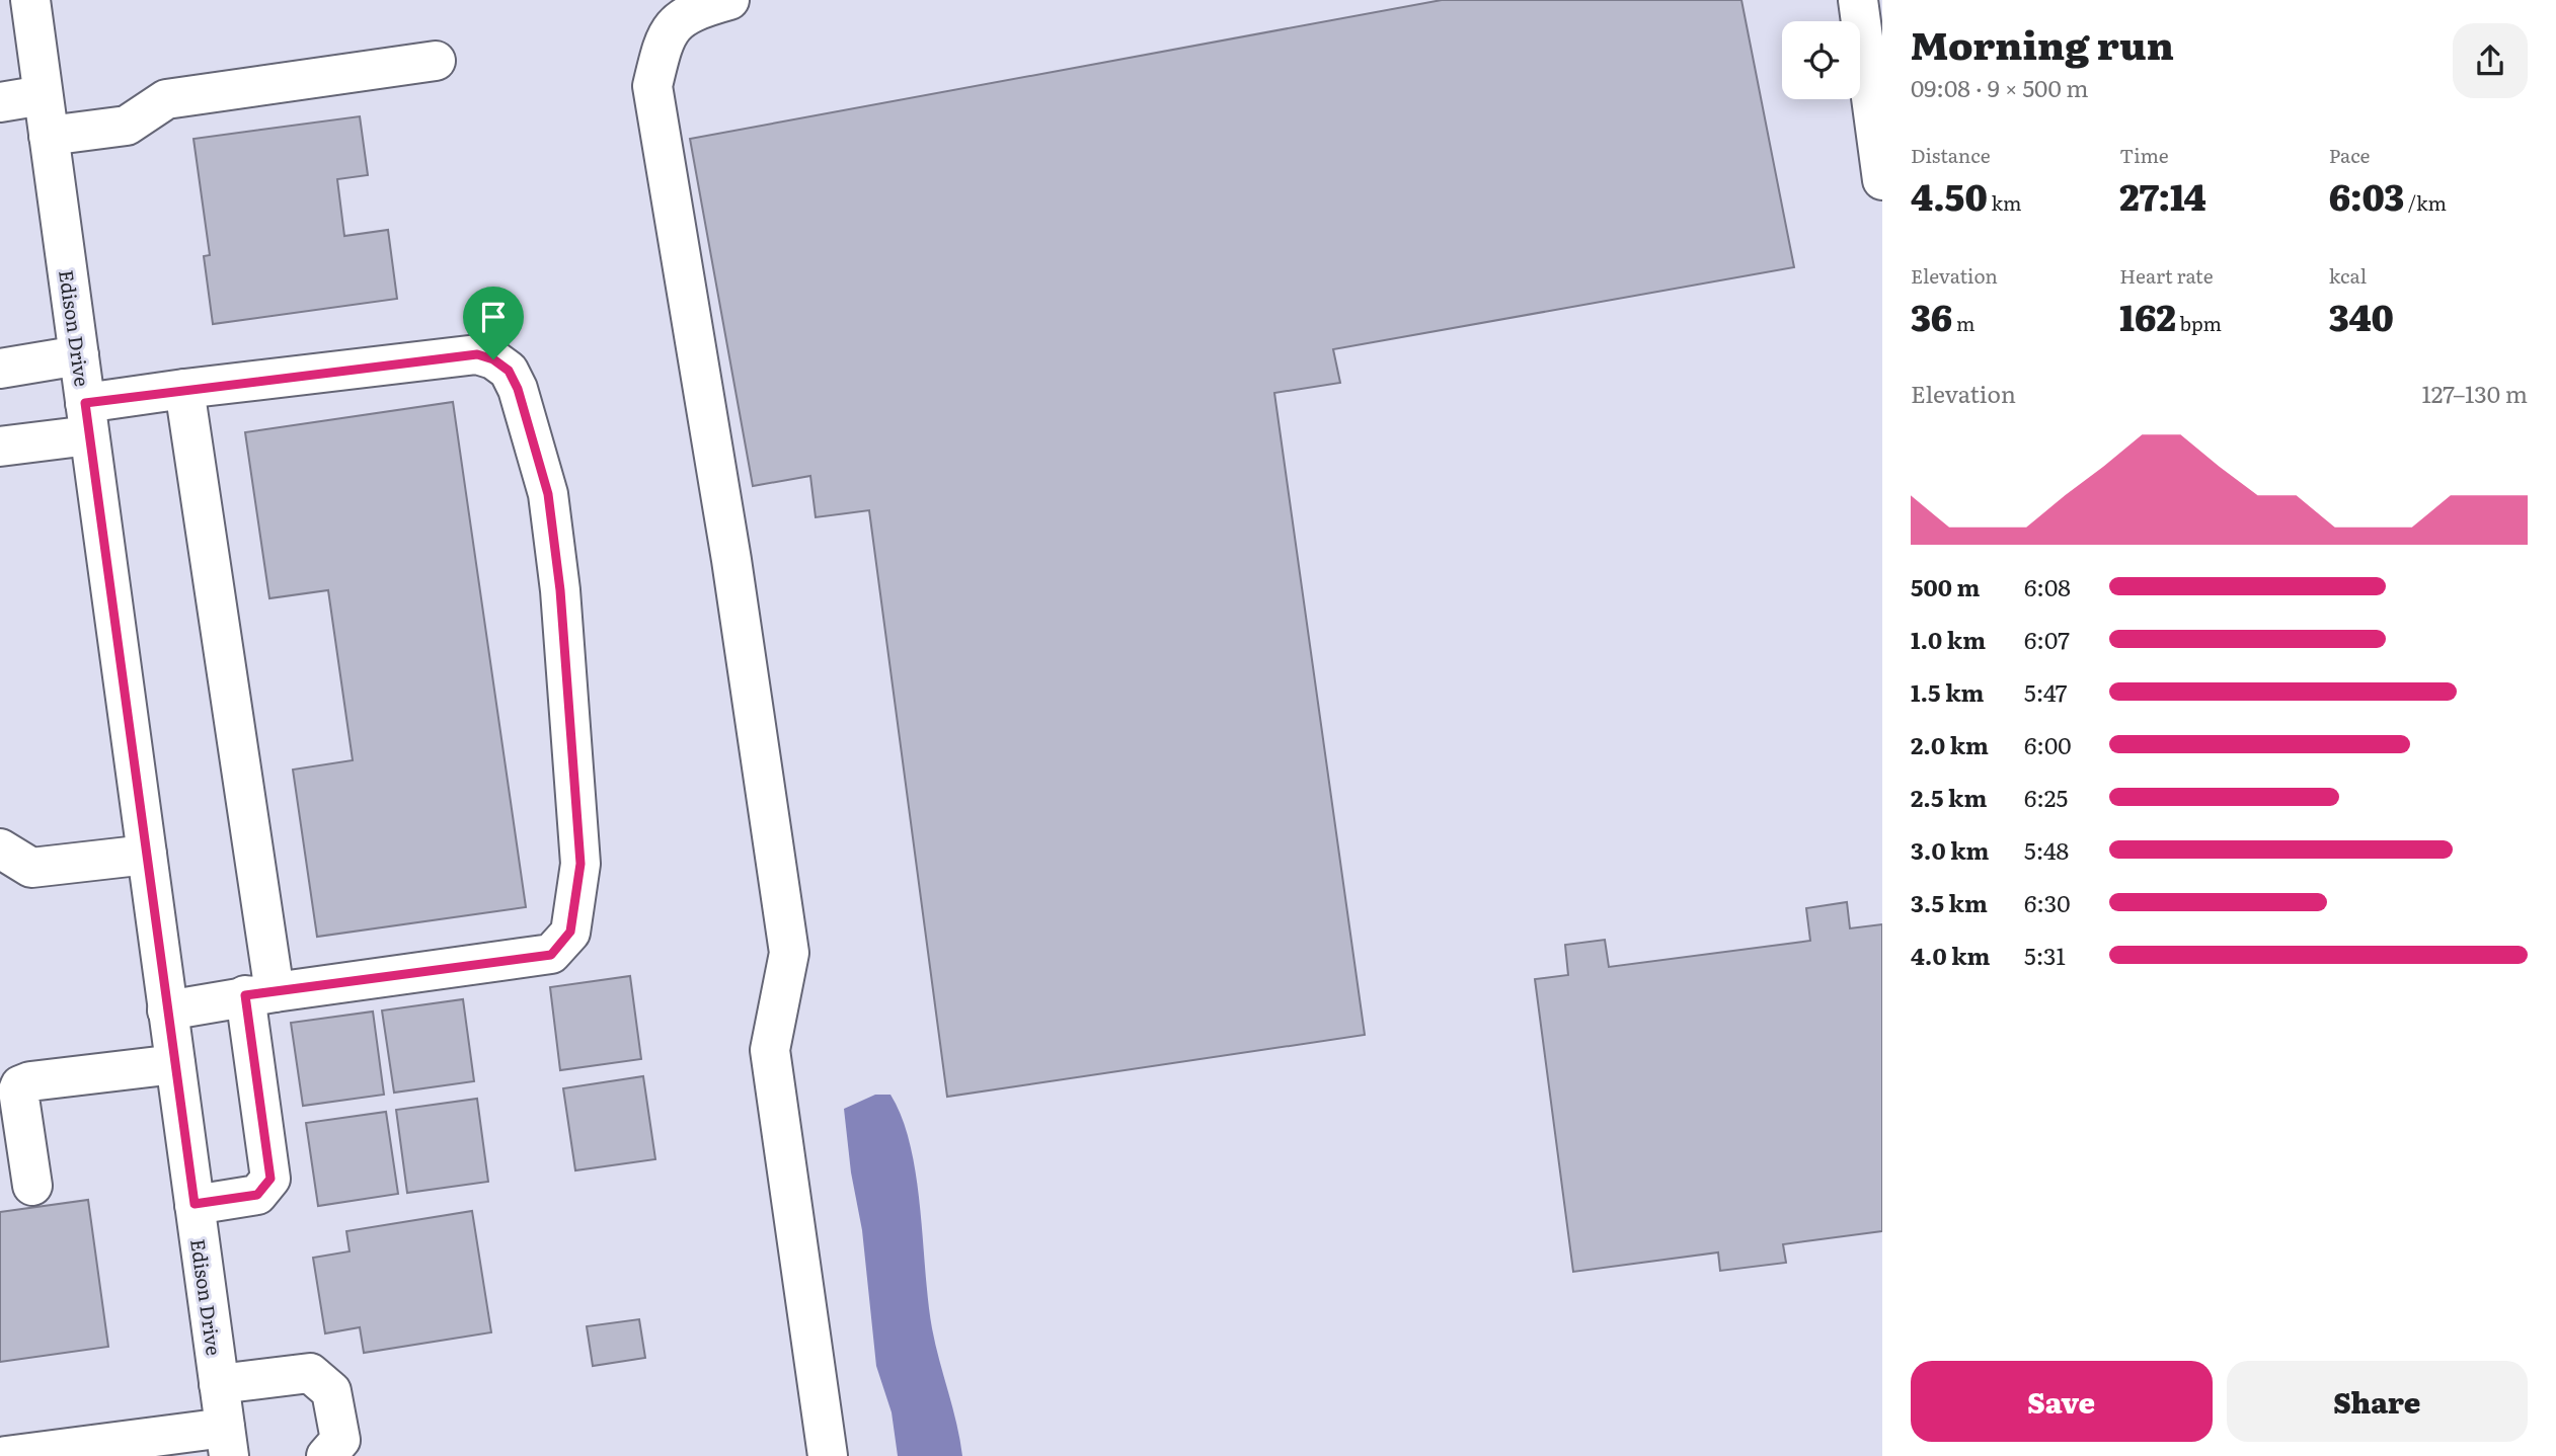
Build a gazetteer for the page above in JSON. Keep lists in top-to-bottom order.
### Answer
{
  "streets": {
    "street": ["Edison Drive"]
  },
  "page": {
    "heading": ["Morning run", "09:08 · 9 × 500 m"],
    "stats": [
      ["Distance", "4.50 km"],
      ["Time", "27:14"],
      ["Pace", "6:03 /km"],
      ["Elevation", "36 m"],
      ["Heart rate", "162 bpm"],
      ["kcal", "340"]
    ],
    "chart": ["Elevation", "127–130 m"],
    "list": [
      {
        "name": "500 m",
        "note": "6:08"
      },
      {
        "name": "1.0 km",
        "note": "6:07"
      },
      {
        "name": "1.5 km",
        "note": "5:47"
      },
      {
        "name": "2.0 km",
        "note": "6:00"
      },
      {
        "name": "2.5 km",
        "note": "6:25"
      },
      {
        "name": "3.0 km",
        "note": "5:48"
      },
      {
        "name": "3.5 km",
        "note": "6:30"
      },
      {
        "name": "4.0 km",
        "note": "5:31"
      }
    ],
    "buttons": ["Save", "Share"]
  }
}
